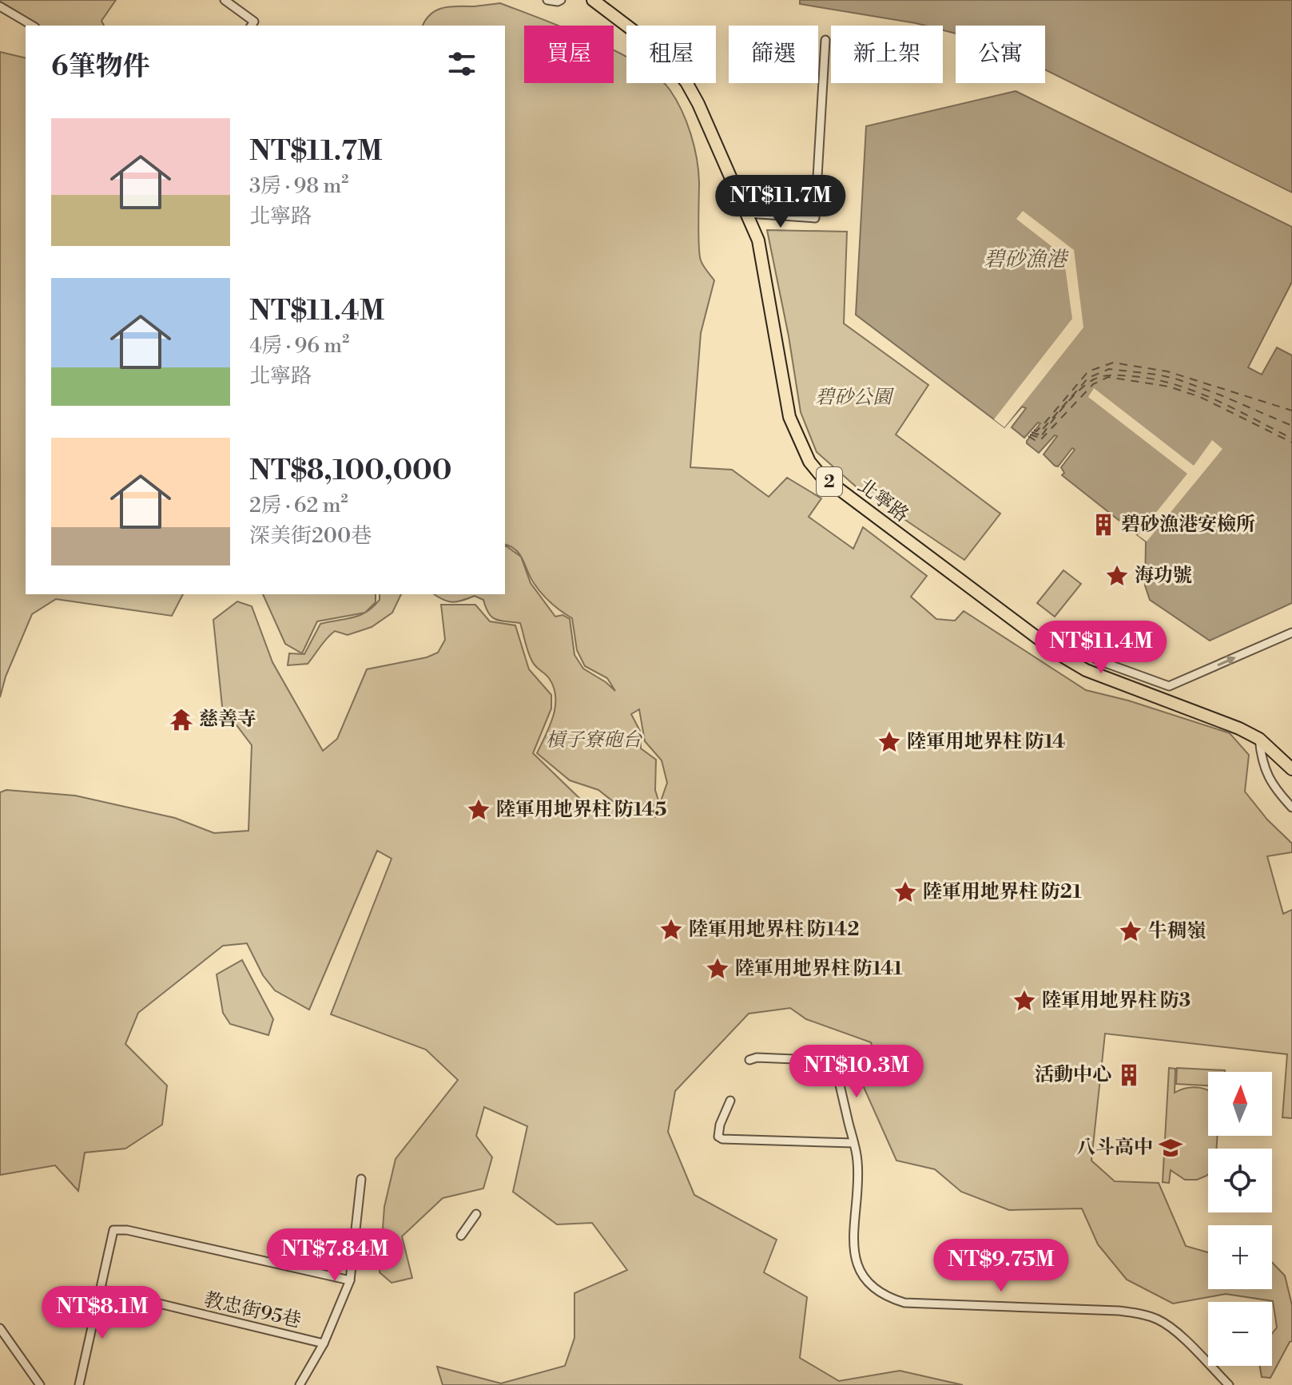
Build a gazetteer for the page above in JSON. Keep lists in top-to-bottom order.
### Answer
{
  "streets": {
    "main road": ["2", "北寧路"],
    "street": ["教忠街95巷"]
  },
  "water": ["碧砂漁港"],
  "parks": ["碧砂公園", "槓子寮砲台"],
  "places": {
    "building": ["碧砂漁港安檢所", "活動中心"],
    "place": [
      "海功號",
      "陸軍用地界柱 防14",
      "陸軍用地界柱 防145",
      "陸軍用地界柱 防21",
      "陸軍用地界柱 防142",
      "牛稠嶺",
      "陸軍用地界柱 防141",
      "陸軍用地界柱 防3"
    ],
    "temple": ["慈善寺"],
    "school or university": ["八斗高中"]
  },
  "north": "top",
  "page": {
    "chip": [
      "買屋",
      "租屋",
      "篩選",
      "新上架",
      "公寓"
    ],
    "heading": "6筆物件",
    "list": [
      {
        "name": "NT$11.7M",
        "note": "3房 · 98 m² · 北寧路"
      },
      {
        "name": "NT$11.4M",
        "note": "4房 · 96 m² · 北寧路"
      },
      {
        "name": "NT$8,100,000",
        "note": "2房 · 62 m² · 深美街200巷"
      }
    ],
    "price": [
      "NT$11.7M",
      "NT$11.4M",
      "NT$10.3M",
      "NT$7.84M",
      "NT$9.75M",
      "NT$8.1M"
    ],
    "map_buttons": ["+", "−"]
  }
}
